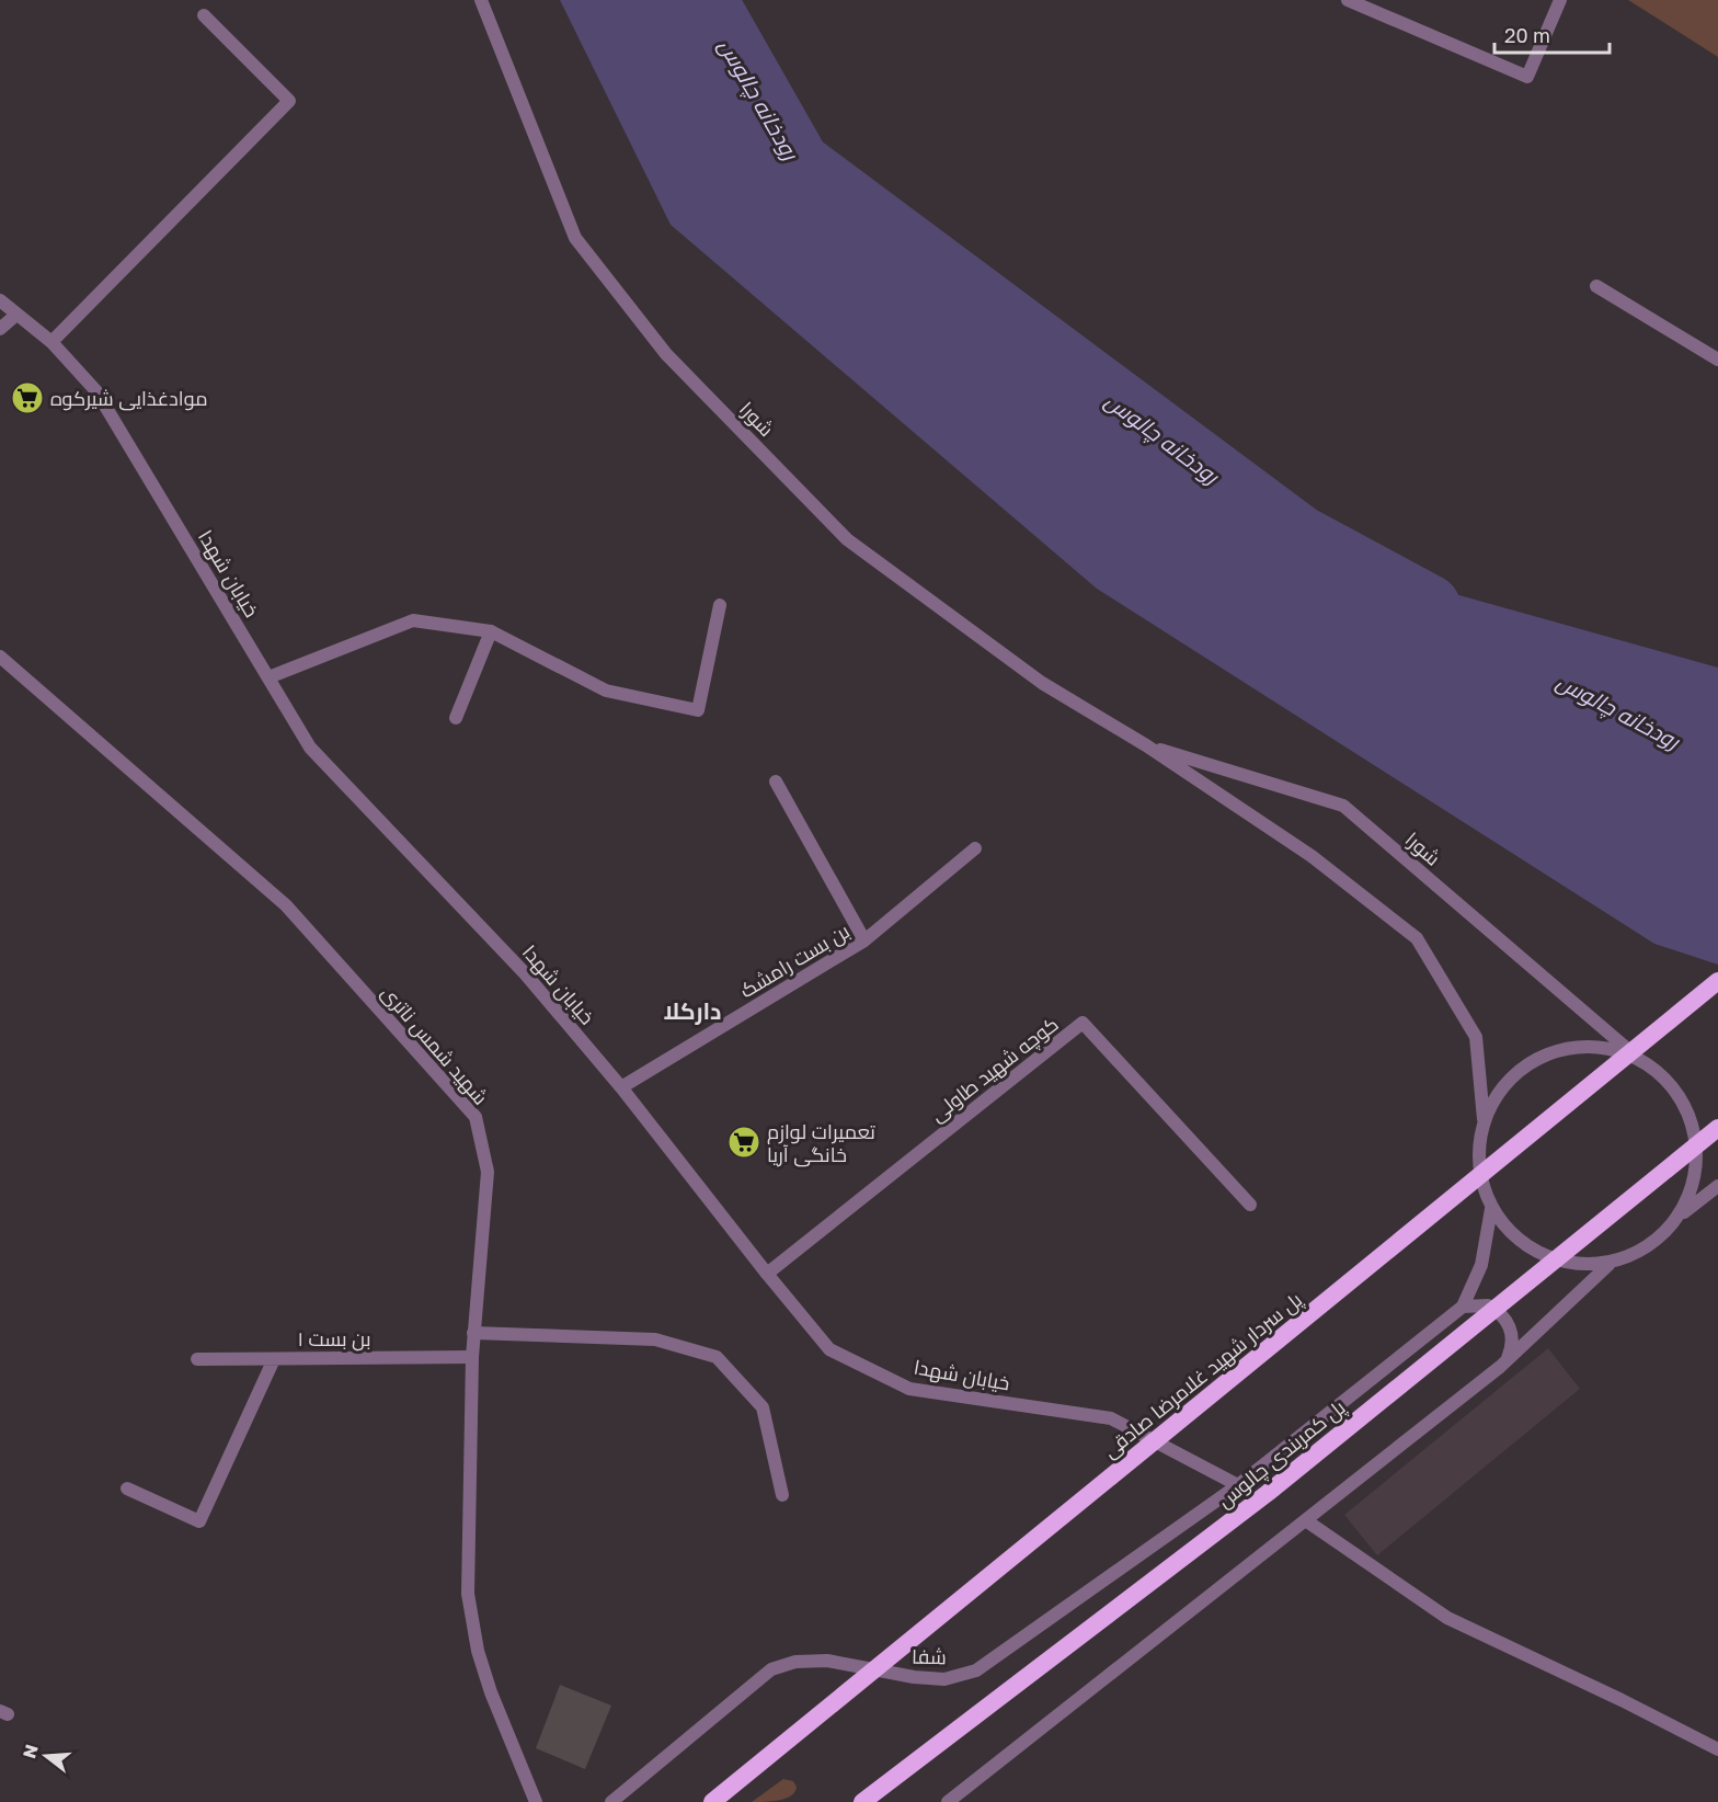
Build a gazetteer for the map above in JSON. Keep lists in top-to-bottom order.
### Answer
{
  "streets": {
    "highway": ["پل سردار شهید غلامرضا صادقی", "پل کمربندی چالوس"],
    "street": [
      "شورا",
      "خیابان شهدا",
      "بن بست رامشک",
      "شهید شمس ناتری",
      "کوچه شهید طاولی",
      "بن بست ۱",
      "شفا"
    ]
  },
  "crossings": [
    ["خیابان شهدا", "بن بست رامشک"],
    ["خیابان شهدا", "کوچه شهید طاولی"],
    ["خیابان شهدا", "شفا"],
    ["شهید شمس ناتری", "بن بست ۱"]
  ],
  "districts": ["دارکلا"],
  "water": ["رودخانه چالوس"],
  "places": {
    "supermarket": ["موادغذایی شیرکوه", "تعمیرات لوازم خانگی آریا"]
  },
  "scale_bar": "20 m",
  "north": "left"
}
